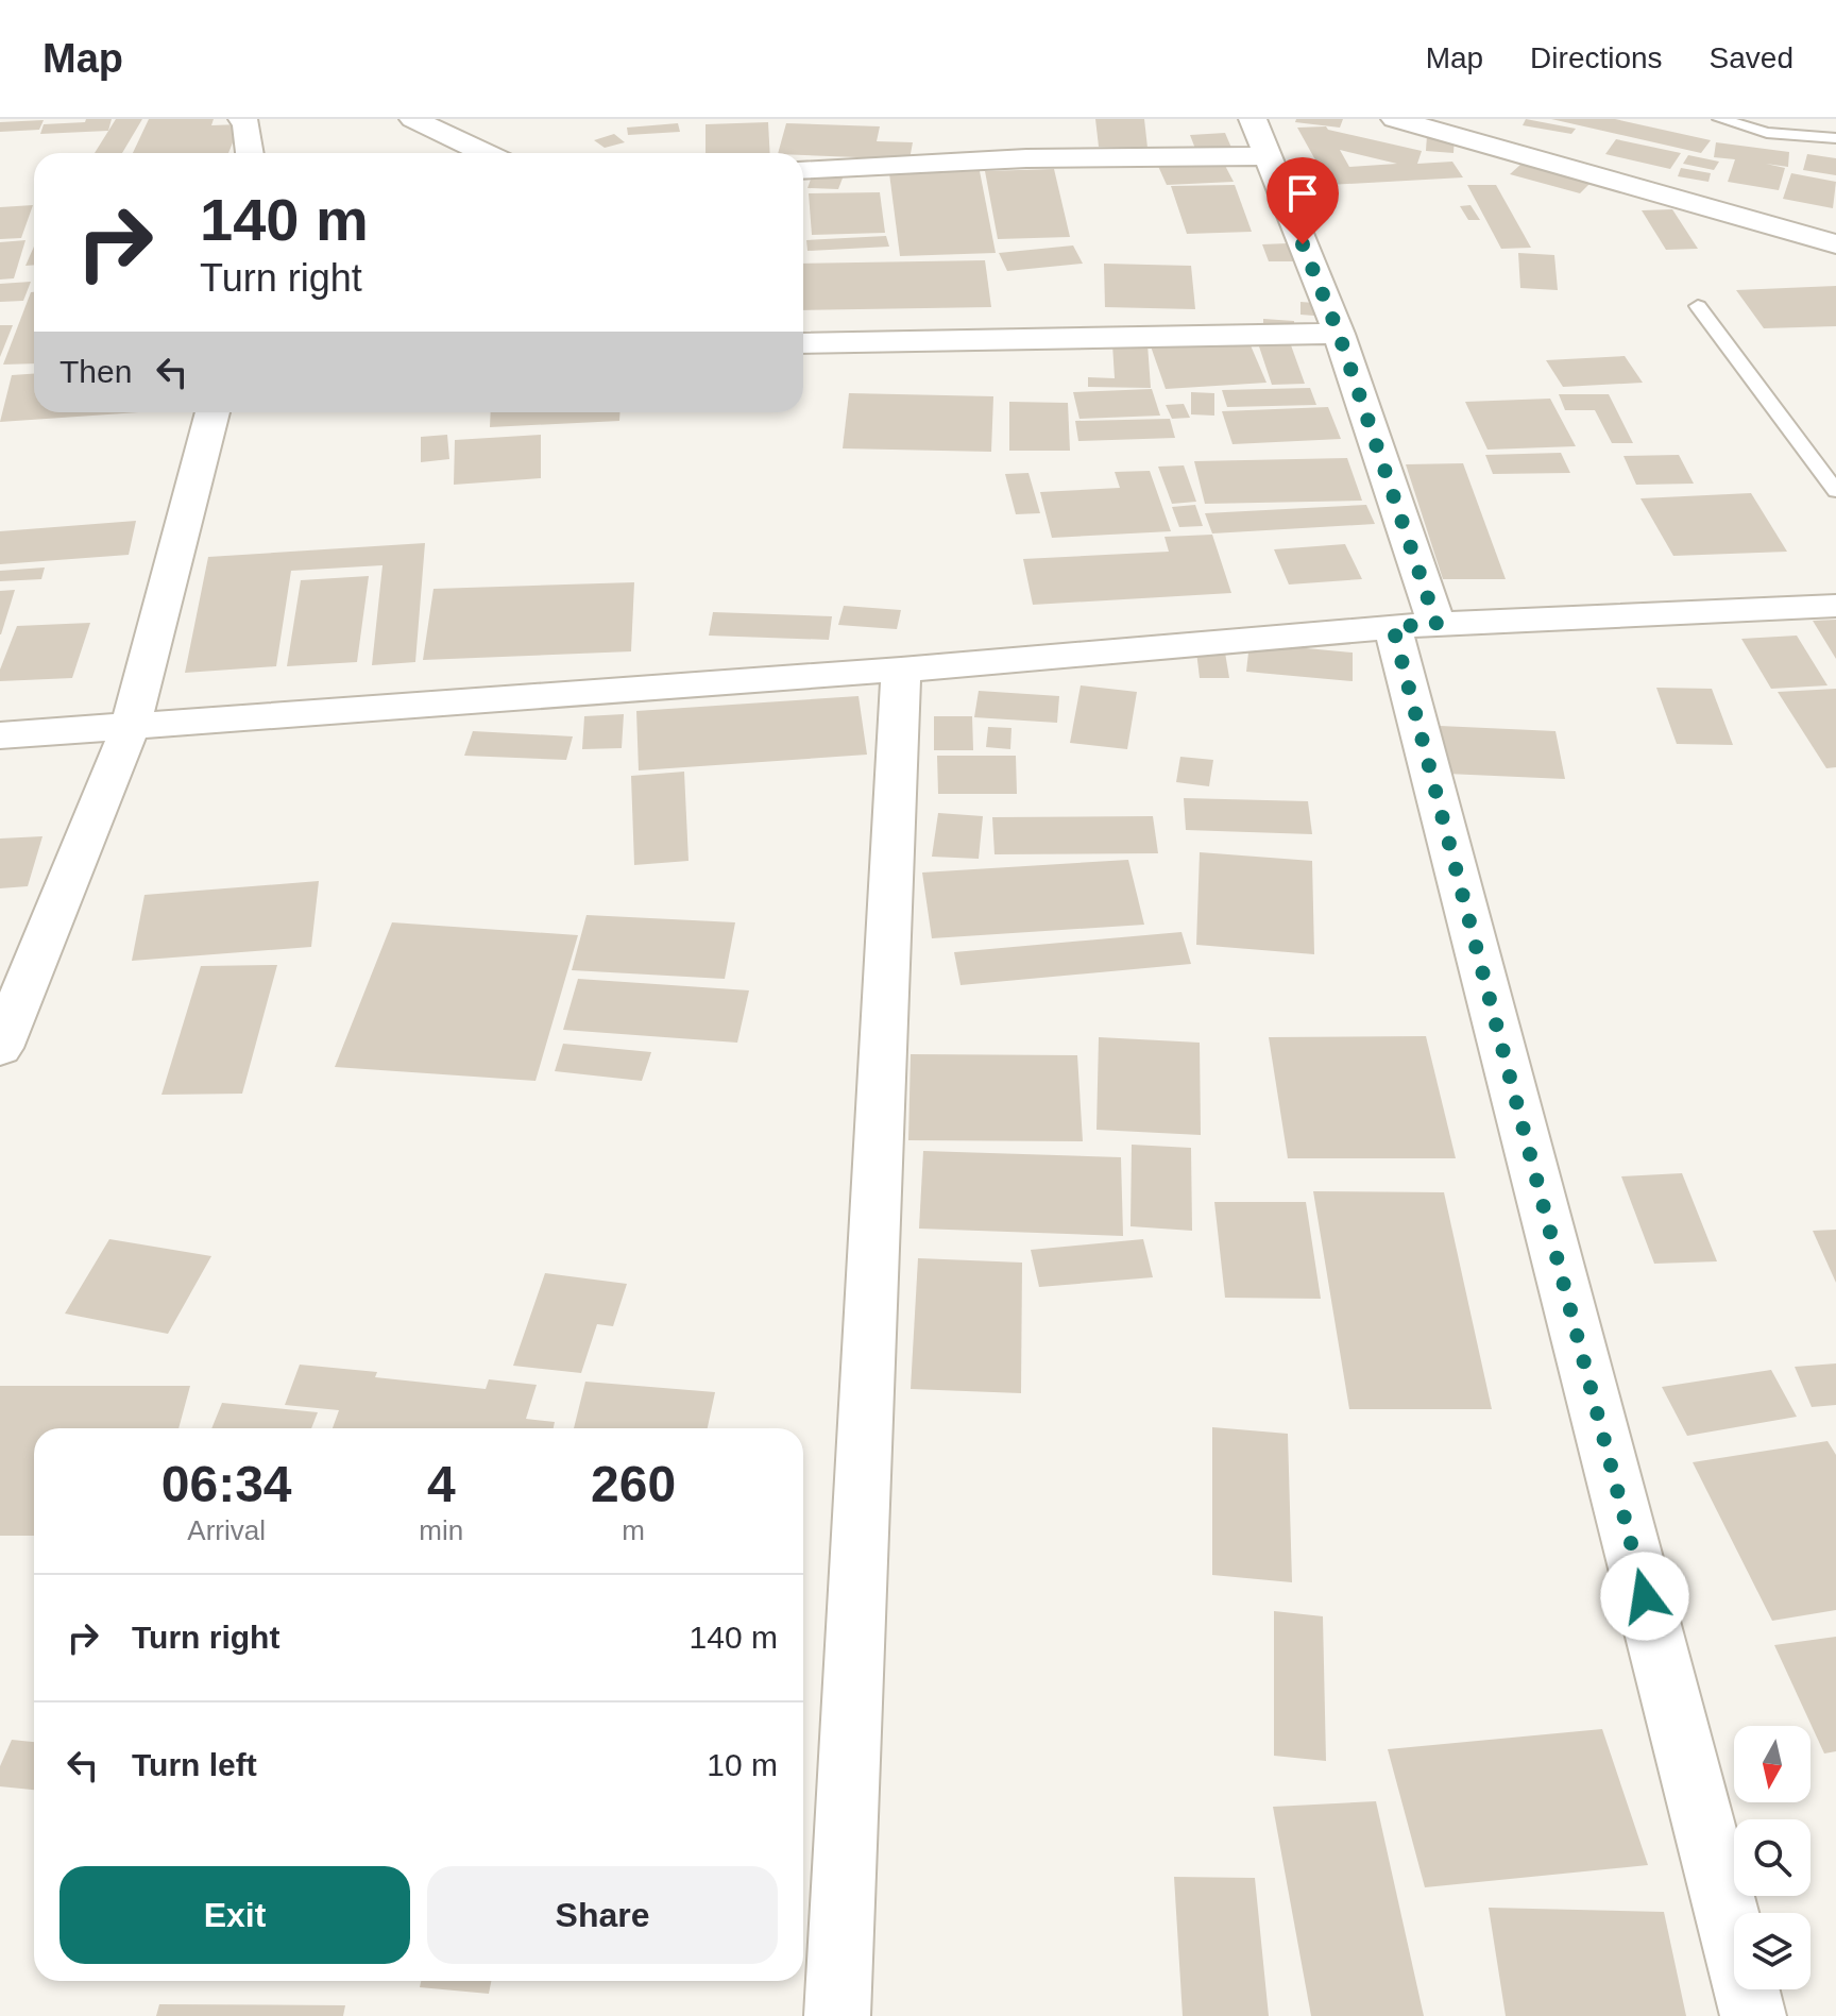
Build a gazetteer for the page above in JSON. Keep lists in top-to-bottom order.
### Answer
{
  "north": "bottom",
  "page": {
    "header": "Map",
    "nav": ["Map", "Directions", "Saved"],
    "turn": ["140 m", "Turn right"],
    "then": "Then",
    "eta": [
      "06:34",
      "Arrival",
      "4",
      "min",
      "260",
      "m"
    ],
    "list": [
      {
        "name": "Turn right",
        "value": "140 m"
      },
      {
        "name": "Turn left",
        "value": "10 m"
      }
    ],
    "buttons": ["Exit", "Share"]
  }
}
